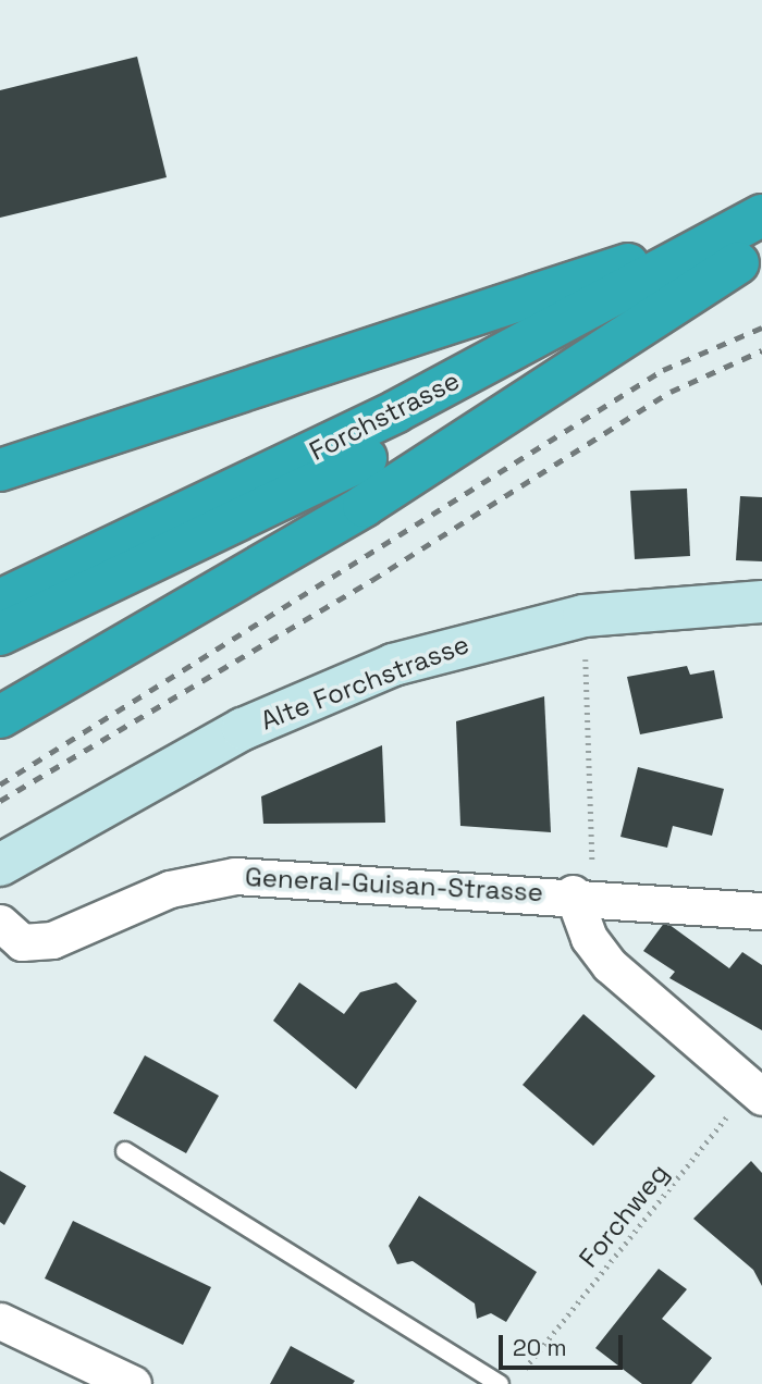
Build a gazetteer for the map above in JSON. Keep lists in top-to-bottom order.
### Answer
{
  "streets": {
    "highway": ["Forchstrasse"],
    "street": ["Alte Forchstrasse", "General-Guisan-Strasse"],
    "path": ["Forchweg"]
  },
  "scale_bar": "20 m"
}
